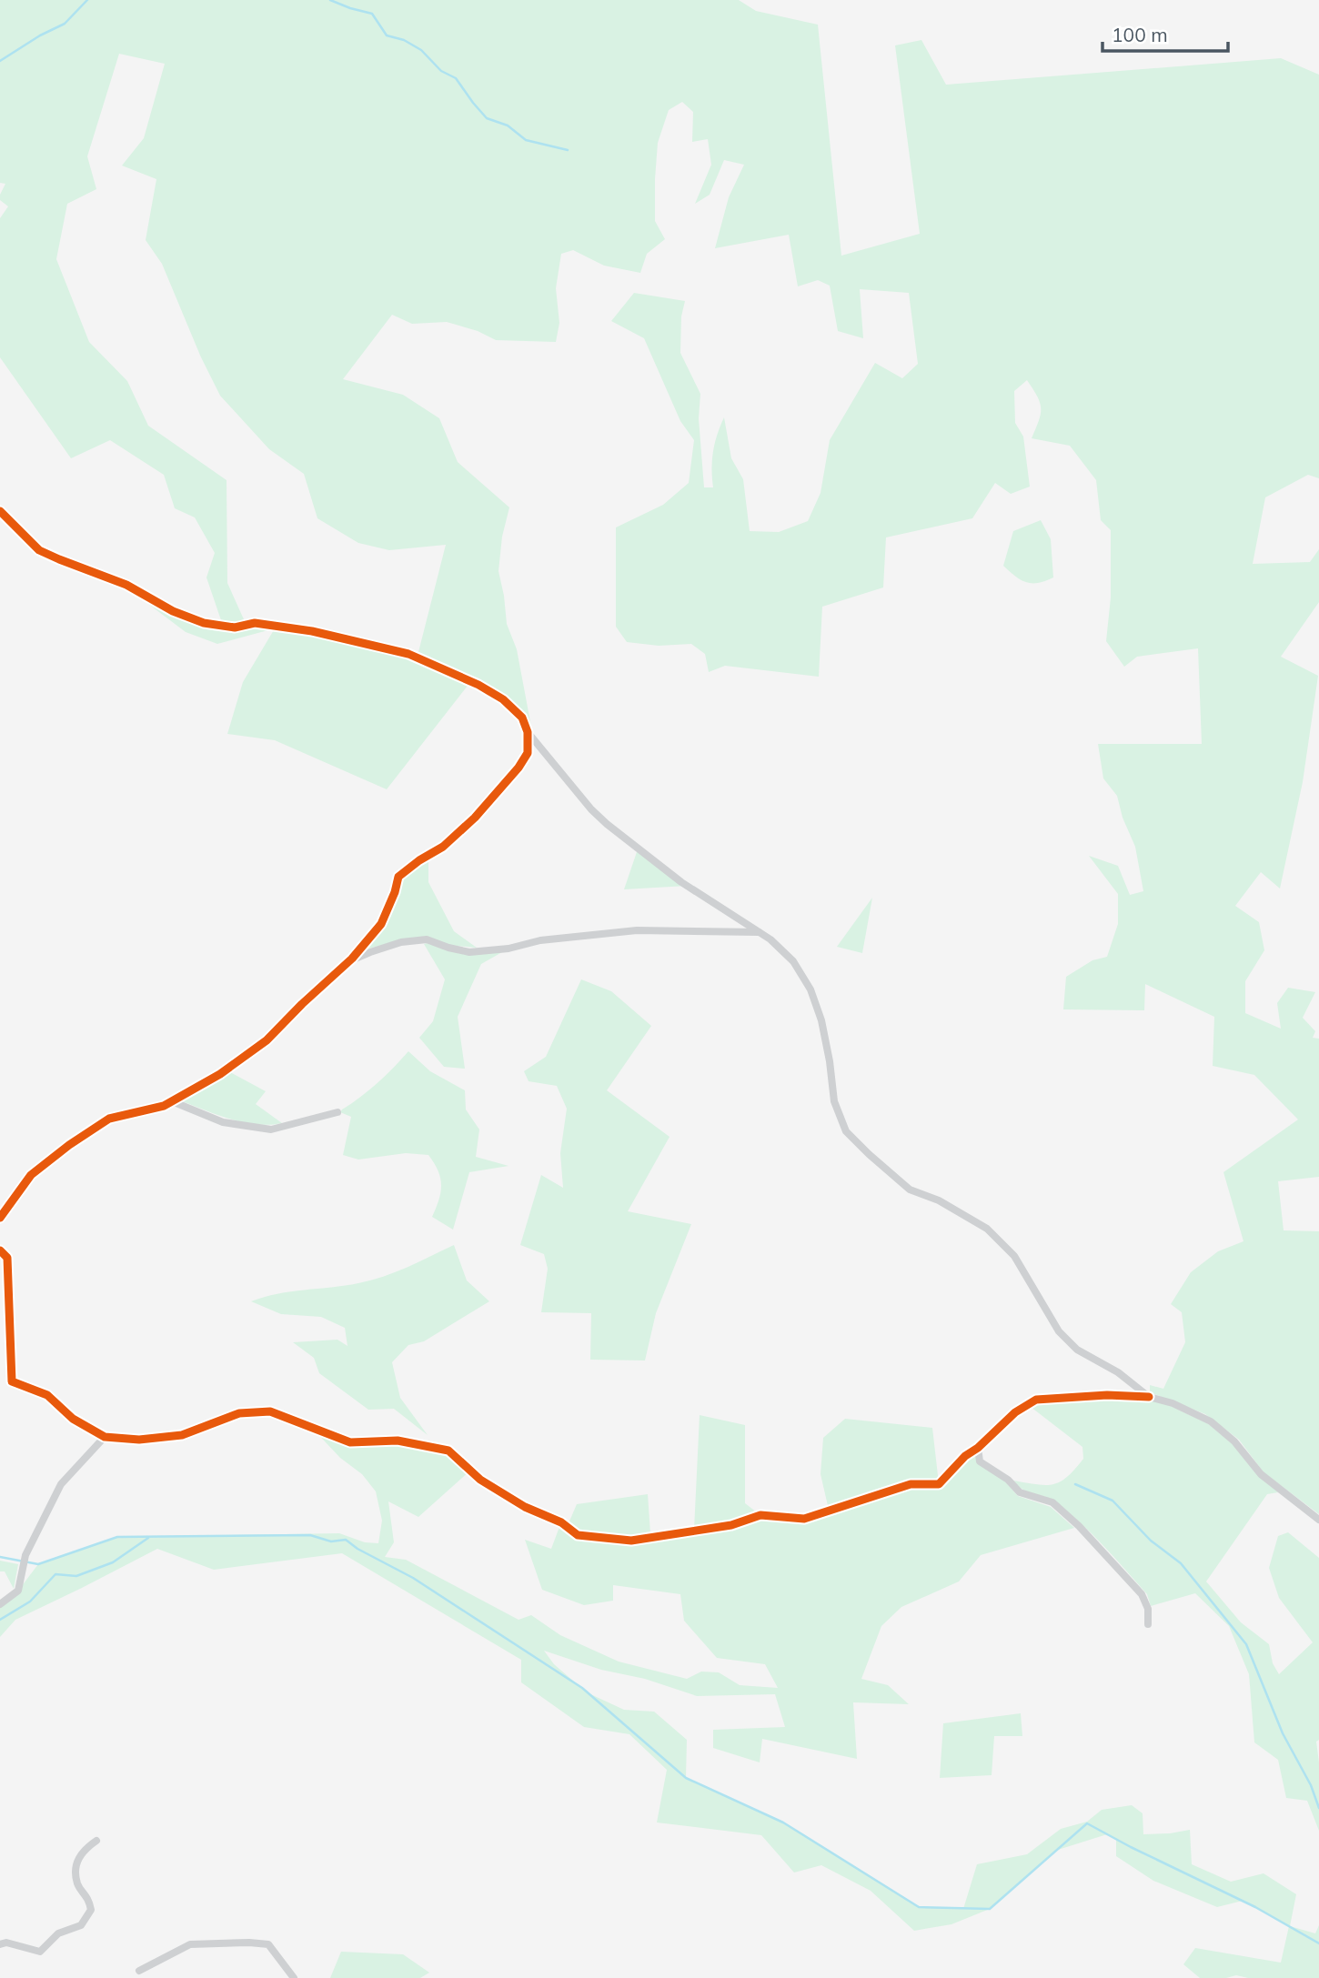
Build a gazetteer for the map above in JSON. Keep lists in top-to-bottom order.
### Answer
{
  "scale_bar": "100 m"
}
